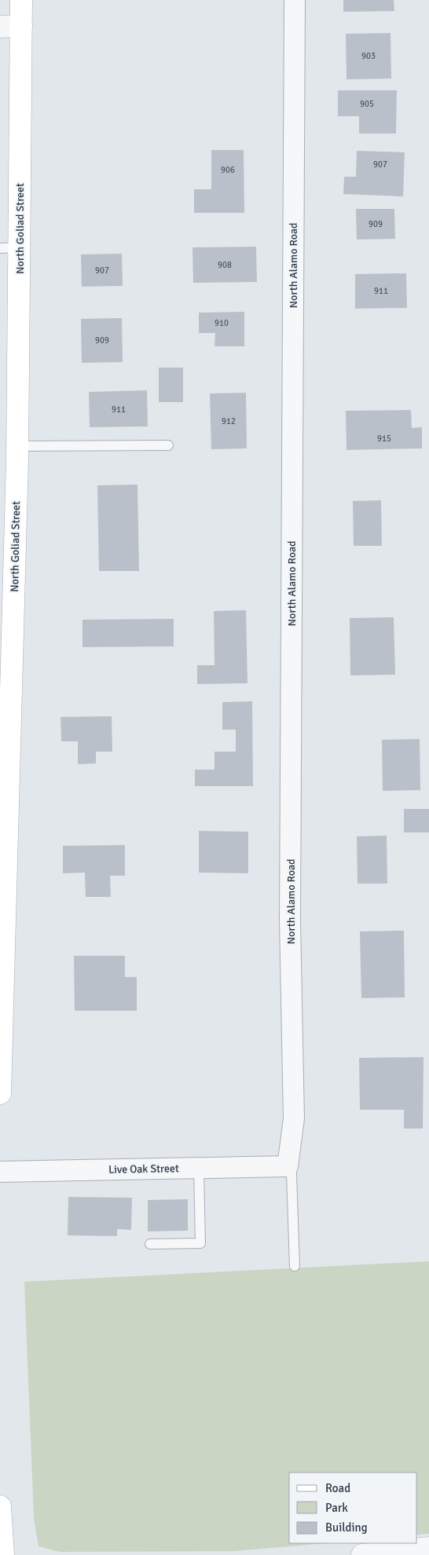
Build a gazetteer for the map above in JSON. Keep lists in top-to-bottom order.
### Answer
{
  "streets": {
    "main road": ["North Goliad Street"],
    "street": ["North Alamo Road", "Live Oak Street"]
  },
  "crossings": [
    ["North Alamo Road", "Live Oak Street"]
  ],
  "house_numbers": [
    "903",
    "905",
    "907",
    "906",
    "909",
    "908",
    "907",
    "911",
    "910",
    "909",
    "911",
    "912",
    "915"
  ],
  "legend": ["Road", "Park", "Building"]
}
